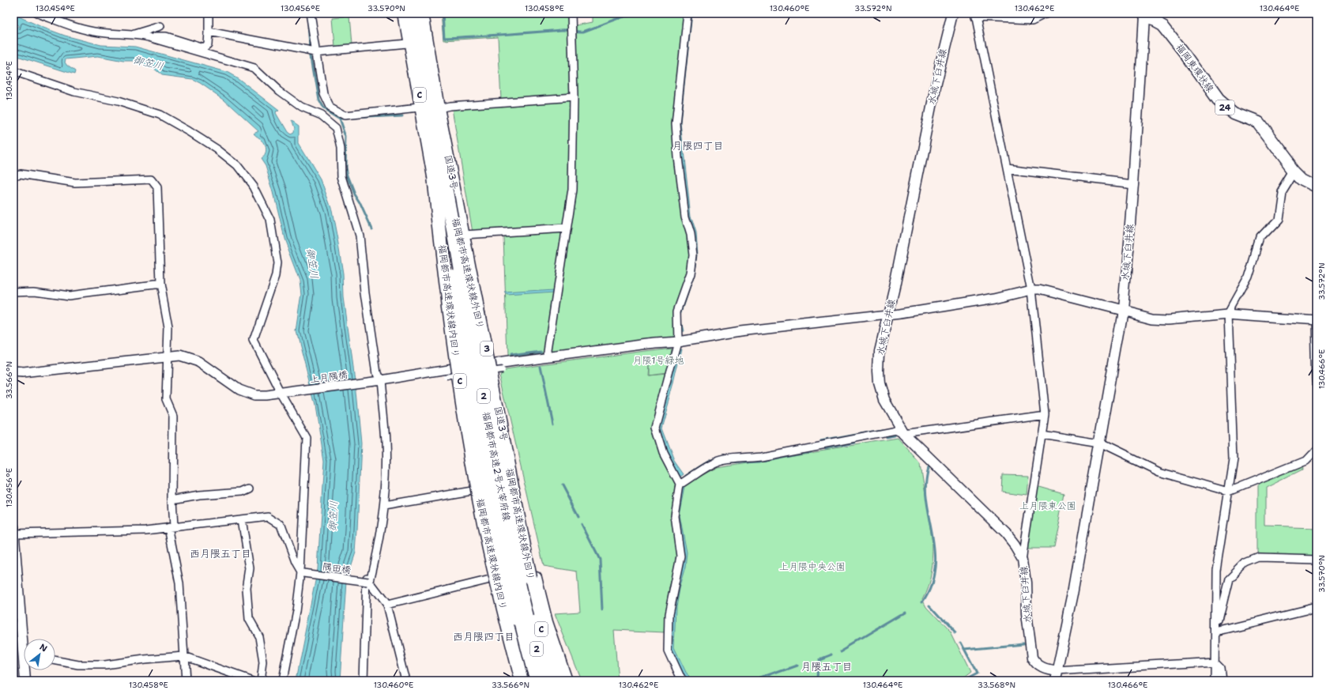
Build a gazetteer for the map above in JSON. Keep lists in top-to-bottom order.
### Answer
{
  "streets": {
    "highway": [
      "C",
      "福岡都市高速環状線外回り",
      "福岡都市高速環状線内回り",
      "2",
      "福岡都市高速2号太宰府線"
    ],
    "main road": [
      "福岡東環状線",
      "水城下臼井線",
      "24",
      "国道3号",
      "3"
    ],
    "street": ["上月隅橋", "隅田橋"]
  },
  "crossings": [
    ["福岡東環状線", "水城下臼井線"],
    ["水城下臼井線", "上月隅橋"],
    ["国道3号", "上月隅橋"],
    ["福岡都市高速環状線外回り", "福岡都市高速環状線内回り"],
    ["福岡都市高速環状線外回り", "福岡都市高速2号太宰府線"],
    ["福岡都市高速環状線内回り", "福岡都市高速2号太宰府線"]
  ],
  "districts": [
    "月隈四丁目",
    "西月隈五丁目",
    "西月隈四丁目",
    "月隈五丁目"
  ],
  "water": ["御笠川"],
  "parks": ["月隈1号緑地", "上月隈東公園", "上月隈中央公園"],
  "north": "top right",
  "coordinates": [
    "130.454°E",
    "130.456°E",
    "33.570°N",
    "130.458°E",
    "130.460°E",
    "33.572°N",
    "130.462°E",
    "130.464°E",
    "130.466°E",
    "33.566°N",
    "33.568°N"
  ]
}
